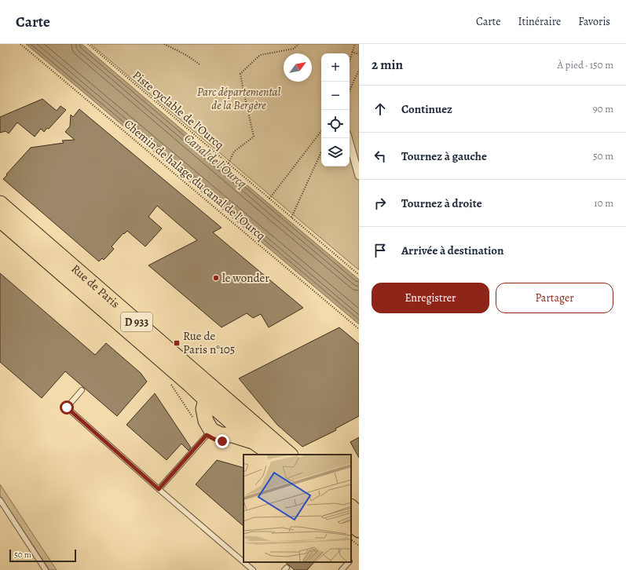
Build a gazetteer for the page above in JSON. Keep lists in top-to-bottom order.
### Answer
{
  "streets": {
    "main road": ["Rue de Paris", "D 933"],
    "path": ["Piste cyclable de l'Ourcq", "Chemin de halage du canal de l'Ourcq"]
  },
  "water": ["Canal de l'Ourcq"],
  "parks": ["Parc départemental de la Bergère"],
  "places": {
    "other": ["le wonder"],
    "transit": ["Rue de Paris n°105"]
  },
  "scale_bar": "50 m",
  "north": "top right",
  "page": {
    "header": "Carte",
    "nav": ["Carte", "Itinéraire", "Favoris"],
    "heading": ["2 min", "À pied · 150 m"],
    "map_buttons": ["+", "−"],
    "list": [
      ["Continuez", "90 m"],
      ["Tournez à gauche", "50 m"],
      ["Tournez à droite", "10 m"],
      "Arrivée à destination"
    ],
    "buttons": ["Enregistrer", "Partager"],
    "scale": "50 m"
  }
}
